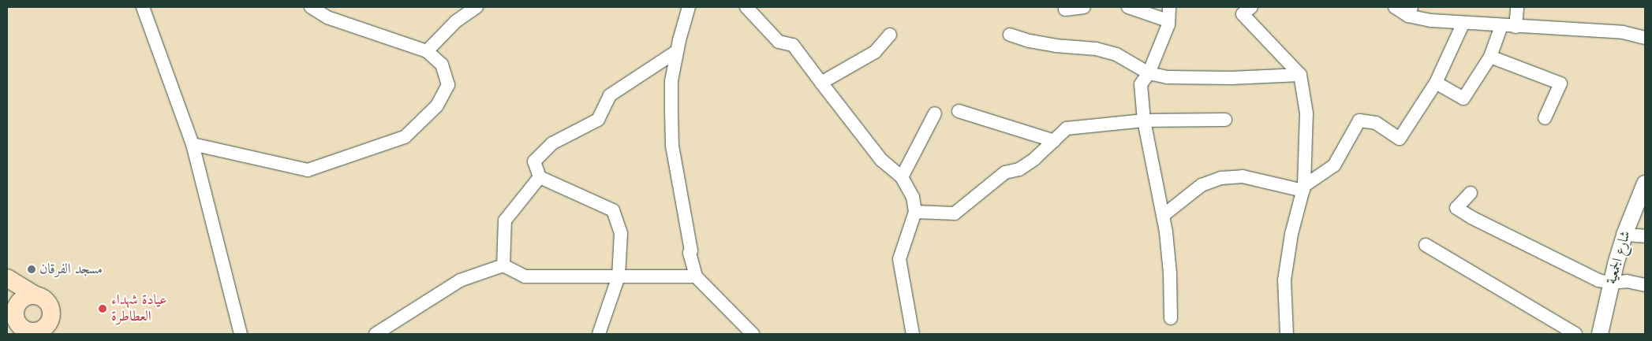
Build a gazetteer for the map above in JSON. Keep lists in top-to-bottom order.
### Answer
{
  "streets": {
    "street": ["شارع الجمعية"]
  },
  "places": ["مسجد الفرقان", "عيادة شهداء العطاطرة"]
}
